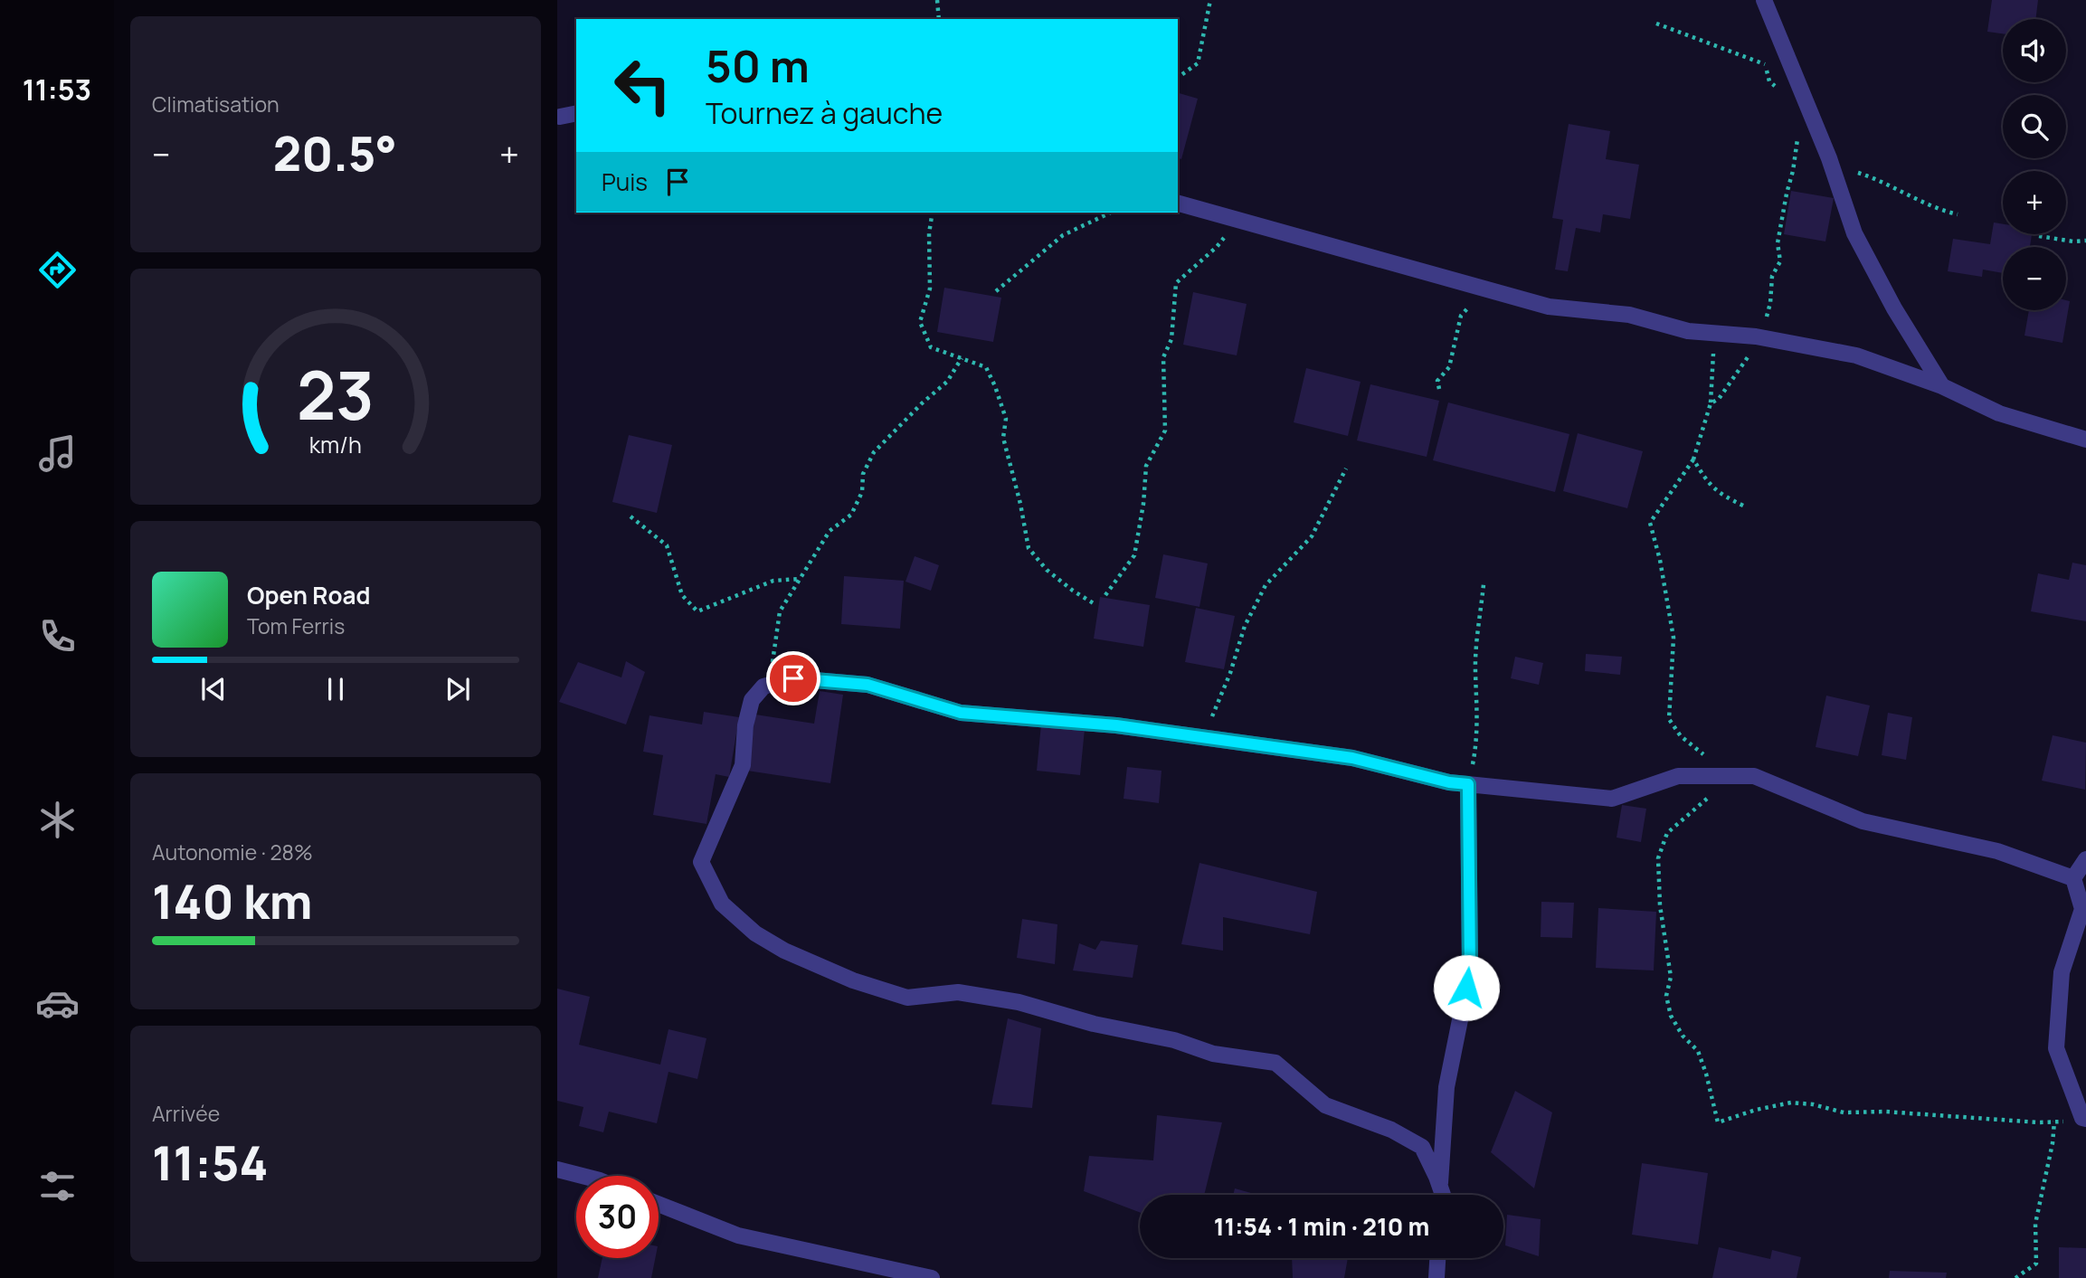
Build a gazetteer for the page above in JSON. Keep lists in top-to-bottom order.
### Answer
{
  "page": {
    "tabs": "11:53",
    "tile": [
      "Climatisation",
      ["Autonomie · 28%", "140 km"],
      ["Arrivée", "11:54"]
    ],
    "map_buttons": ["+", "−"],
    "turn": ["50 m", "Tournez à gauche"],
    "heat": ["−", "20.5°", "+"],
    "then": "Puis",
    "song": ["Open Road", "Tom Ferris"],
    "limit": "30",
    "trip": "11:54 · 1 min · 210 m",
    "gauge": ["23", "km/h"]
  }
}
